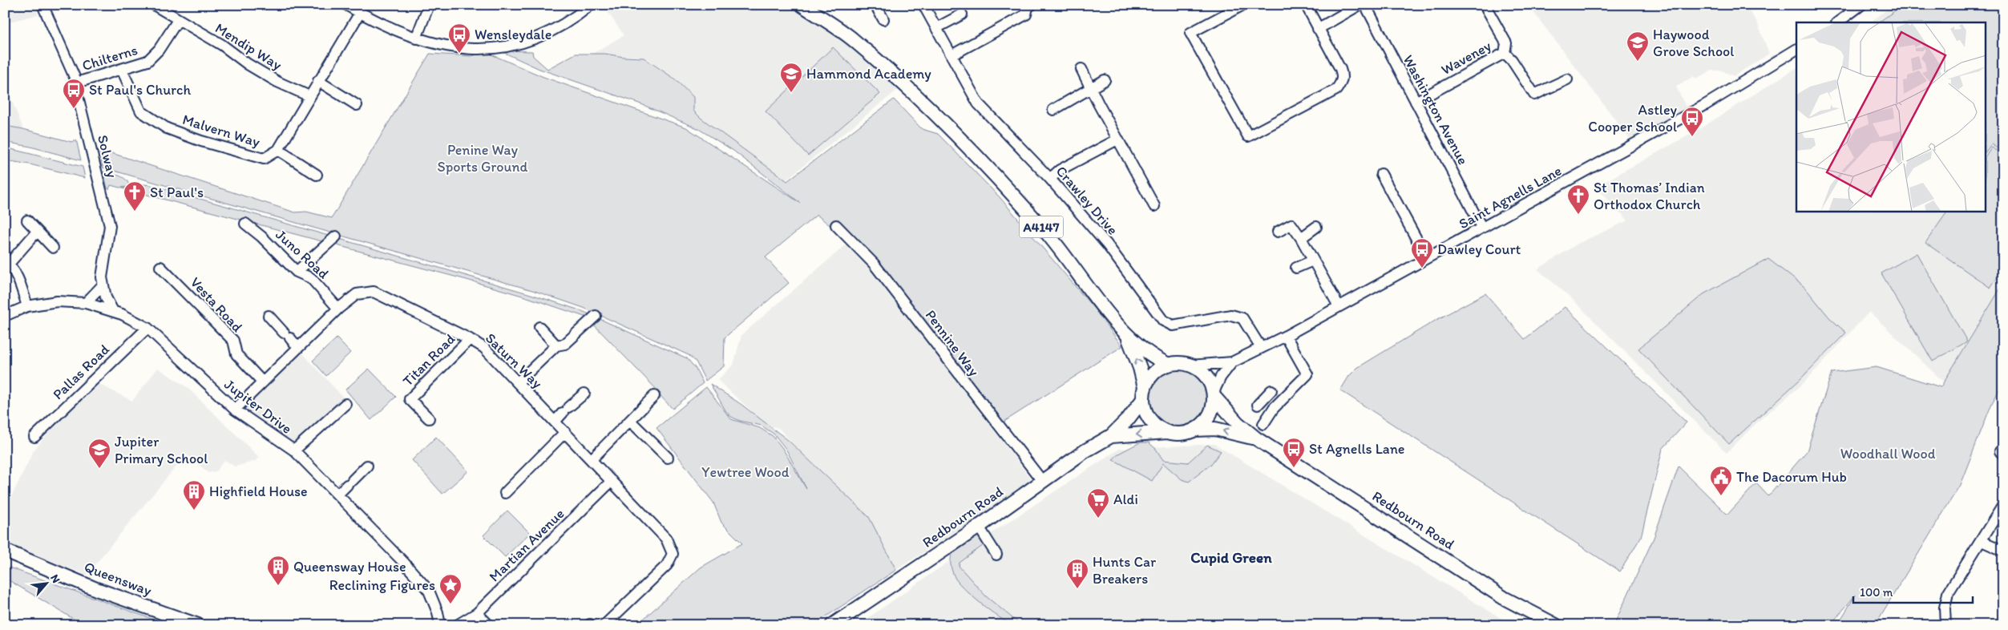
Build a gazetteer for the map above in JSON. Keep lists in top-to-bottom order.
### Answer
{
  "streets": {
    "main road": ["A4147", "Redbourn Road", "Queensway"],
    "street": [
      "Mendip Way",
      "Chilterns",
      "Waveney",
      "Washington Avenue",
      "Malvern Way",
      "Solway",
      "Saint Agnells Lane",
      "Crawley Drive",
      "Juno Road",
      "Vesta Road",
      "Pennine Way",
      "Titan Road",
      "Saturn Way",
      "Pallas Road",
      "Jupiter Drive",
      "Martian Avenue"
    ]
  },
  "crossings": [
    ["Mendip Way", "Chilterns"],
    ["Mendip Way", "Malvern Way"],
    ["Chilterns", "Malvern Way"],
    ["Chilterns", "Solway"],
    ["Waveney", "Washington Avenue"],
    ["Washington Avenue", "Saint Agnells Lane"],
    ["Solway", "Jupiter Drive"],
    ["Saint Agnells Lane", "Crawley Drive"],
    ["Saint Agnells Lane", "A4147"],
    ["Saint Agnells Lane", "Redbourn Road"],
    ["A4147", "Redbourn Road"],
    ["Juno Road", "Saturn Way"],
    ["Vesta Road", "Saturn Way"],
    ["Pennine Way", "Redbourn Road"],
    ["Titan Road", "Saturn Way"],
    ["Saturn Way", "Jupiter Drive"],
    ["Saturn Way", "Martian Avenue"],
    ["Pallas Road", "Jupiter Drive"]
  ],
  "districts": ["Cupid Green"],
  "parks": ["Penine Way Sports Ground", "Woodhall Wood", "Yewtree Wood"],
  "places": {
    "bus stop": [
      "Wensleydale",
      "St Paul's Church",
      "Astley Cooper School",
      "Dawley Court",
      "St Agnells Lane"
    ],
    "school or university": ["Haywood Grove School", "Hammond Academy", "Jupiter Primary School"],
    "church": ["St Paul's", "St Thomas’ Indian Orthodox Church"],
    "public building": ["The Dacorum Hub"],
    "building": ["Highfield House", "Queensway House", "Hunts Car Breakers"],
    "supermarket": ["Aldi"],
    "place": ["Reclining Figures"]
  },
  "scale_bar": "100 m",
  "north": "top right"
}
